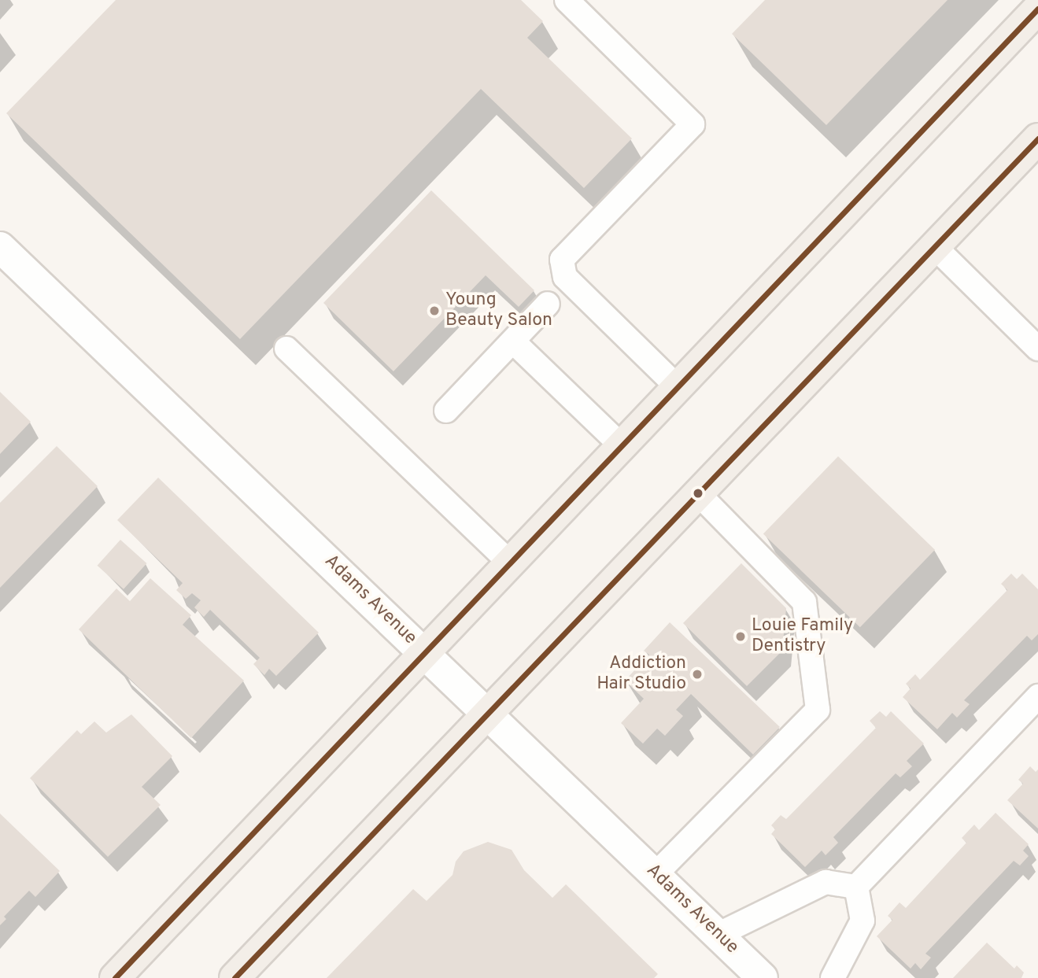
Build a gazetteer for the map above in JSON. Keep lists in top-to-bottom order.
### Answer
{
  "streets": {
    "street": ["Adams Avenue"]
  },
  "places": ["Young Beauty Salon", "Louie Family Dentistry", "Addiction Hair Studio"]
}
